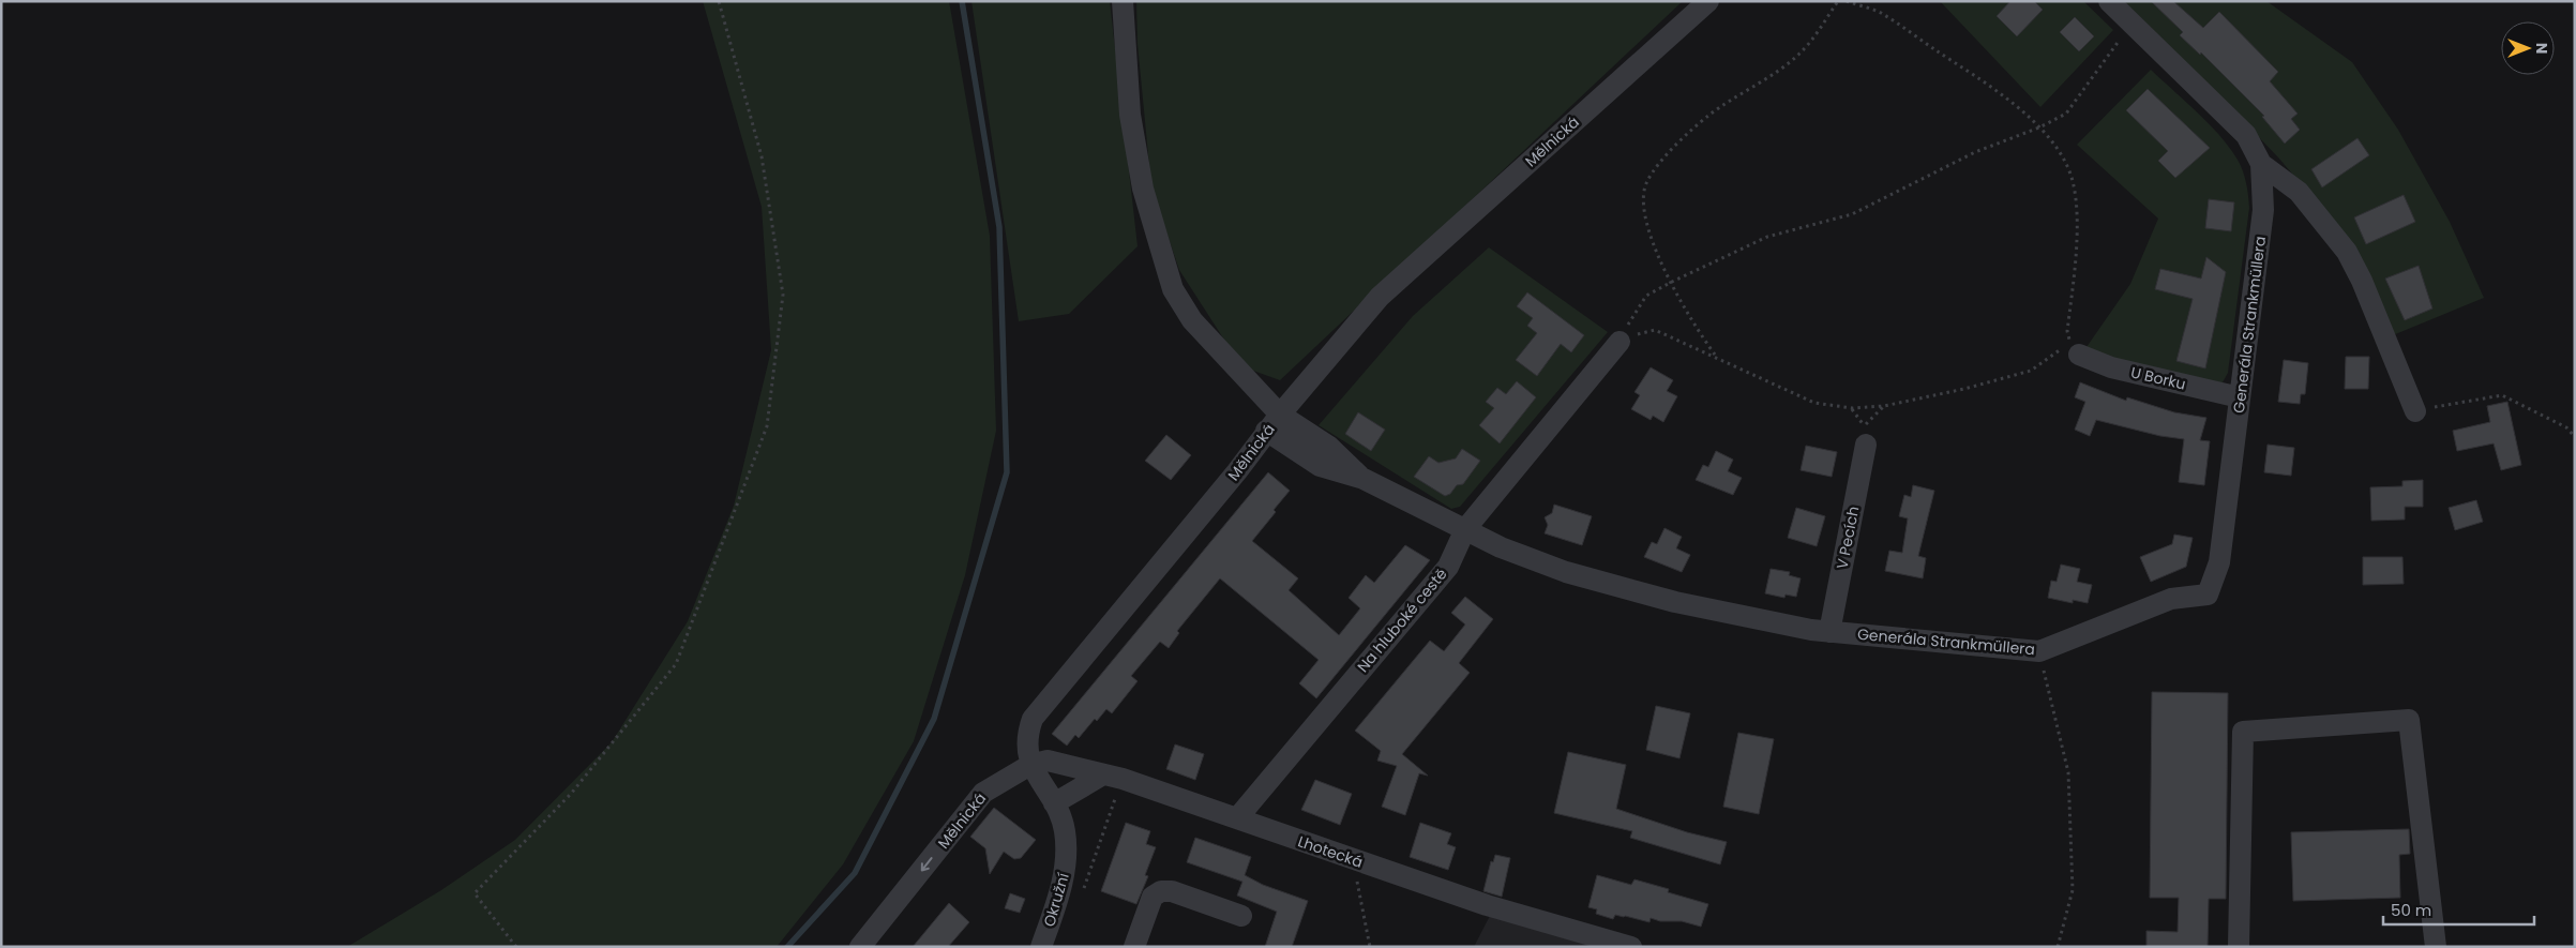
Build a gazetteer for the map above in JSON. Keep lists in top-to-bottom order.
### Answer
{
  "streets": {
    "street": [
      "Mělnická",
      "Generála Strankmüllera",
      "U Borku",
      "V Pecích",
      "Na hluboké cestě",
      "Lhotecká",
      "Okružní"
    ]
  },
  "crossings": [
    ["Mělnická", "Generála Strankmüllera"],
    ["Mělnická", "Lhotecká"],
    ["Mělnická", "Okružní"],
    ["Generála Strankmüllera", "U Borku"],
    ["Generála Strankmüllera", "V Pecích"],
    ["Generála Strankmüllera", "Na hluboké cestě"],
    ["Na hluboké cestě", "Lhotecká"],
    ["Lhotecká", "Okružní"]
  ],
  "scale_bar": "50 m",
  "north": "right"
}
